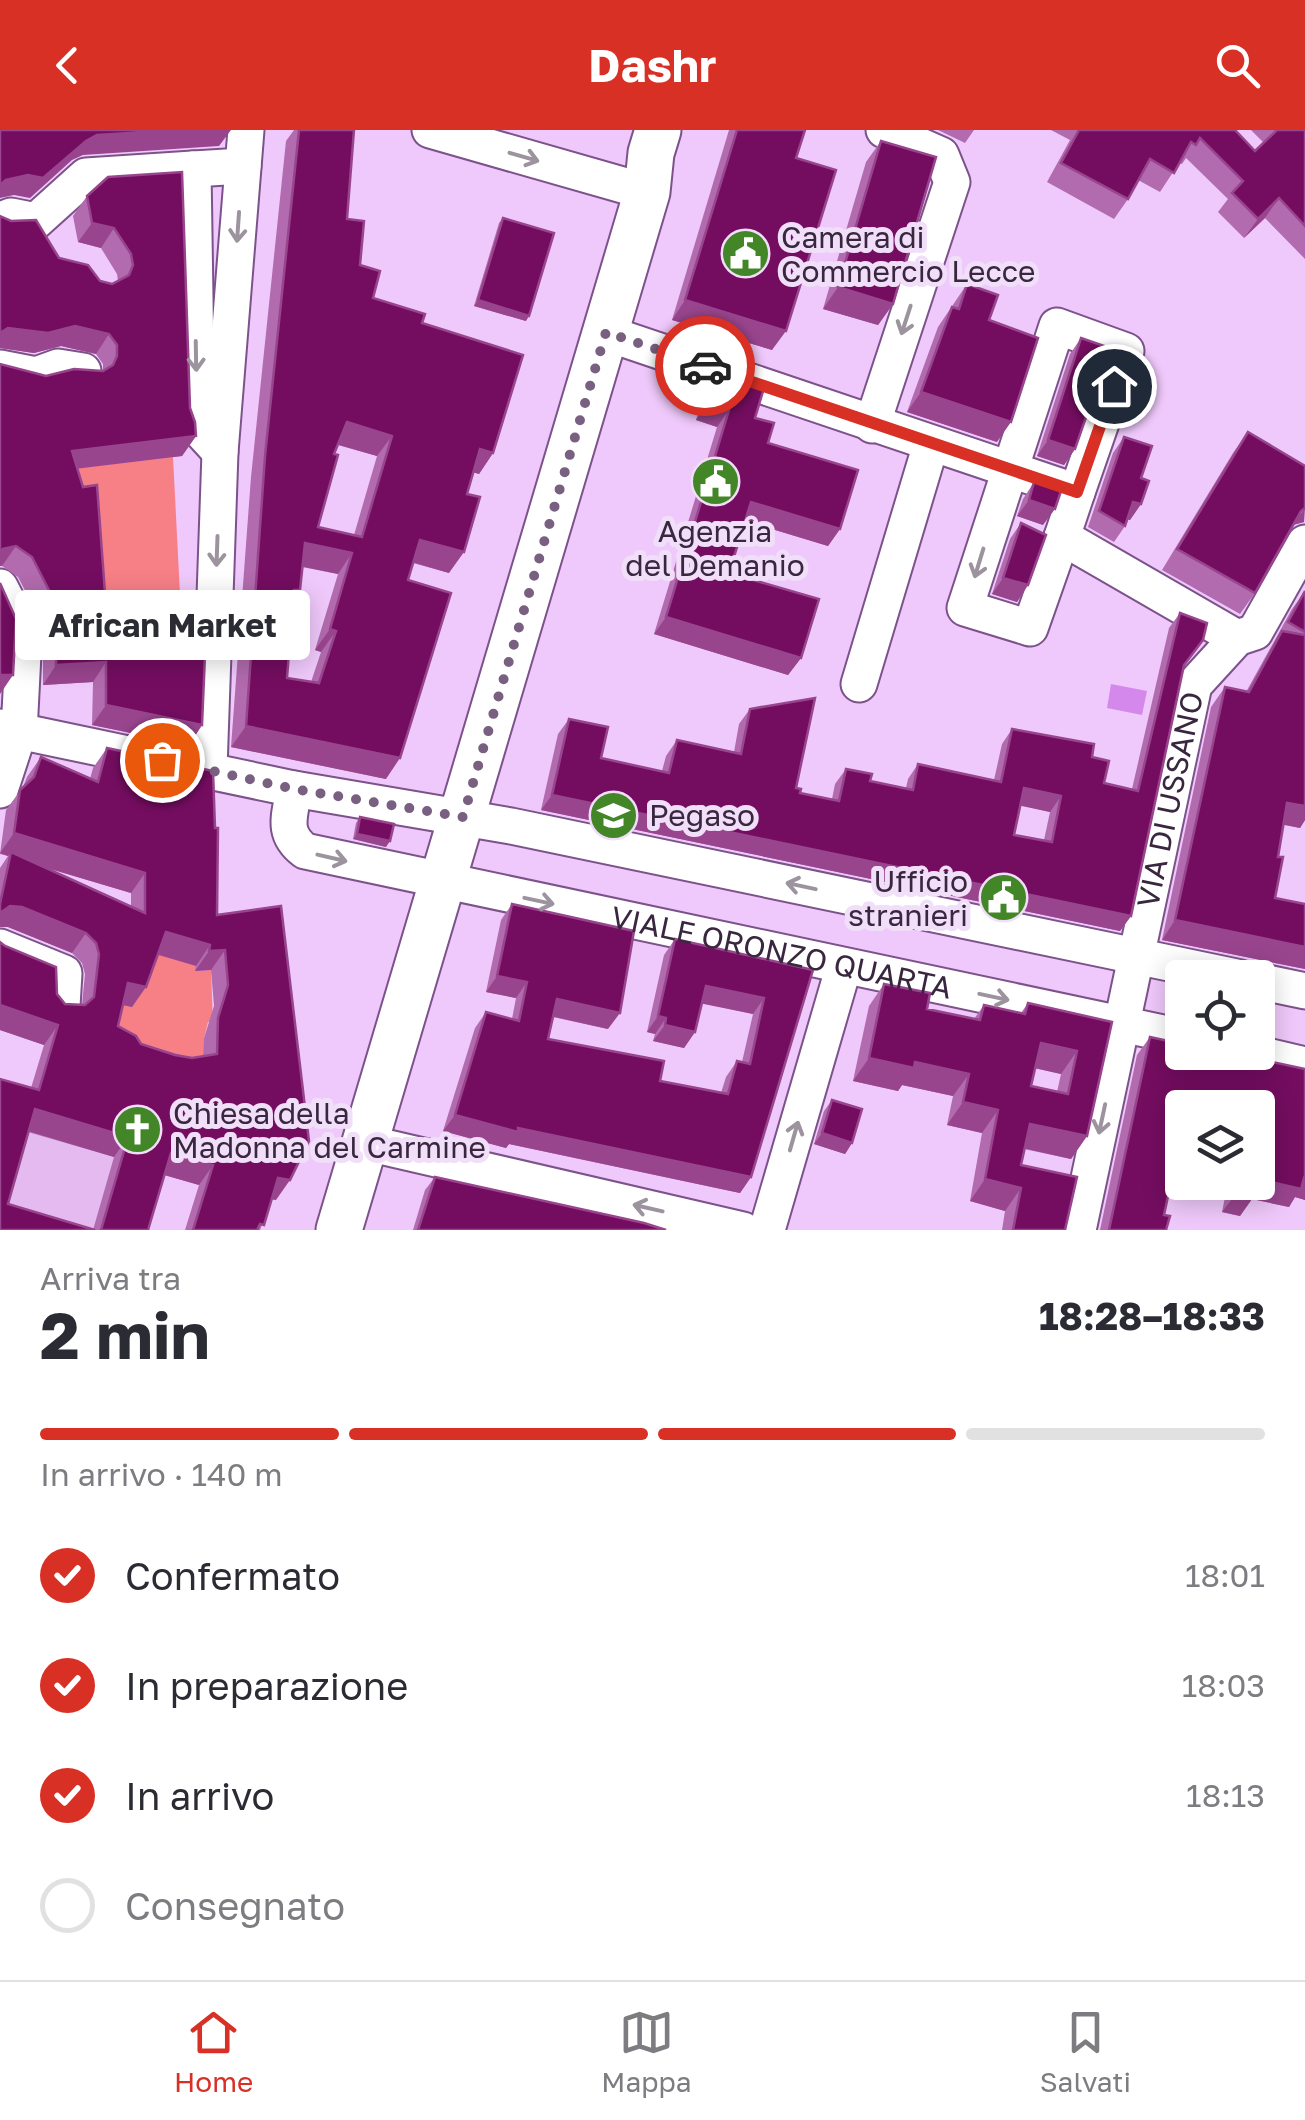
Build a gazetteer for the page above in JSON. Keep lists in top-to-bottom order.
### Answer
{
  "streets": {
    "street": ["VIA DI USSANO", "VIALE ORONZO QUARTA"]
  },
  "places": {
    "public building": ["Camera di Commercio Lecce", "Agenzia del Demanio", "Ufficio stranieri"],
    "other": ["African Market"],
    "school or university": ["Pegaso"],
    "church": ["Chiesa della Madonna del Carmine"]
  },
  "page": {
    "header": "Dashr",
    "bubble": "African Market",
    "heading": ["2 min", "Arriva tra", "18:28–18:33"],
    "bar": "In arrivo · 140 m",
    "list": [
      ["Confermato", "18:01"],
      ["In preparazione", "18:03"],
      ["In arrivo", "18:13"],
      "Consegnato"
    ],
    "tabs": ["Home", "Mappa", "Salvati"]
  }
}
